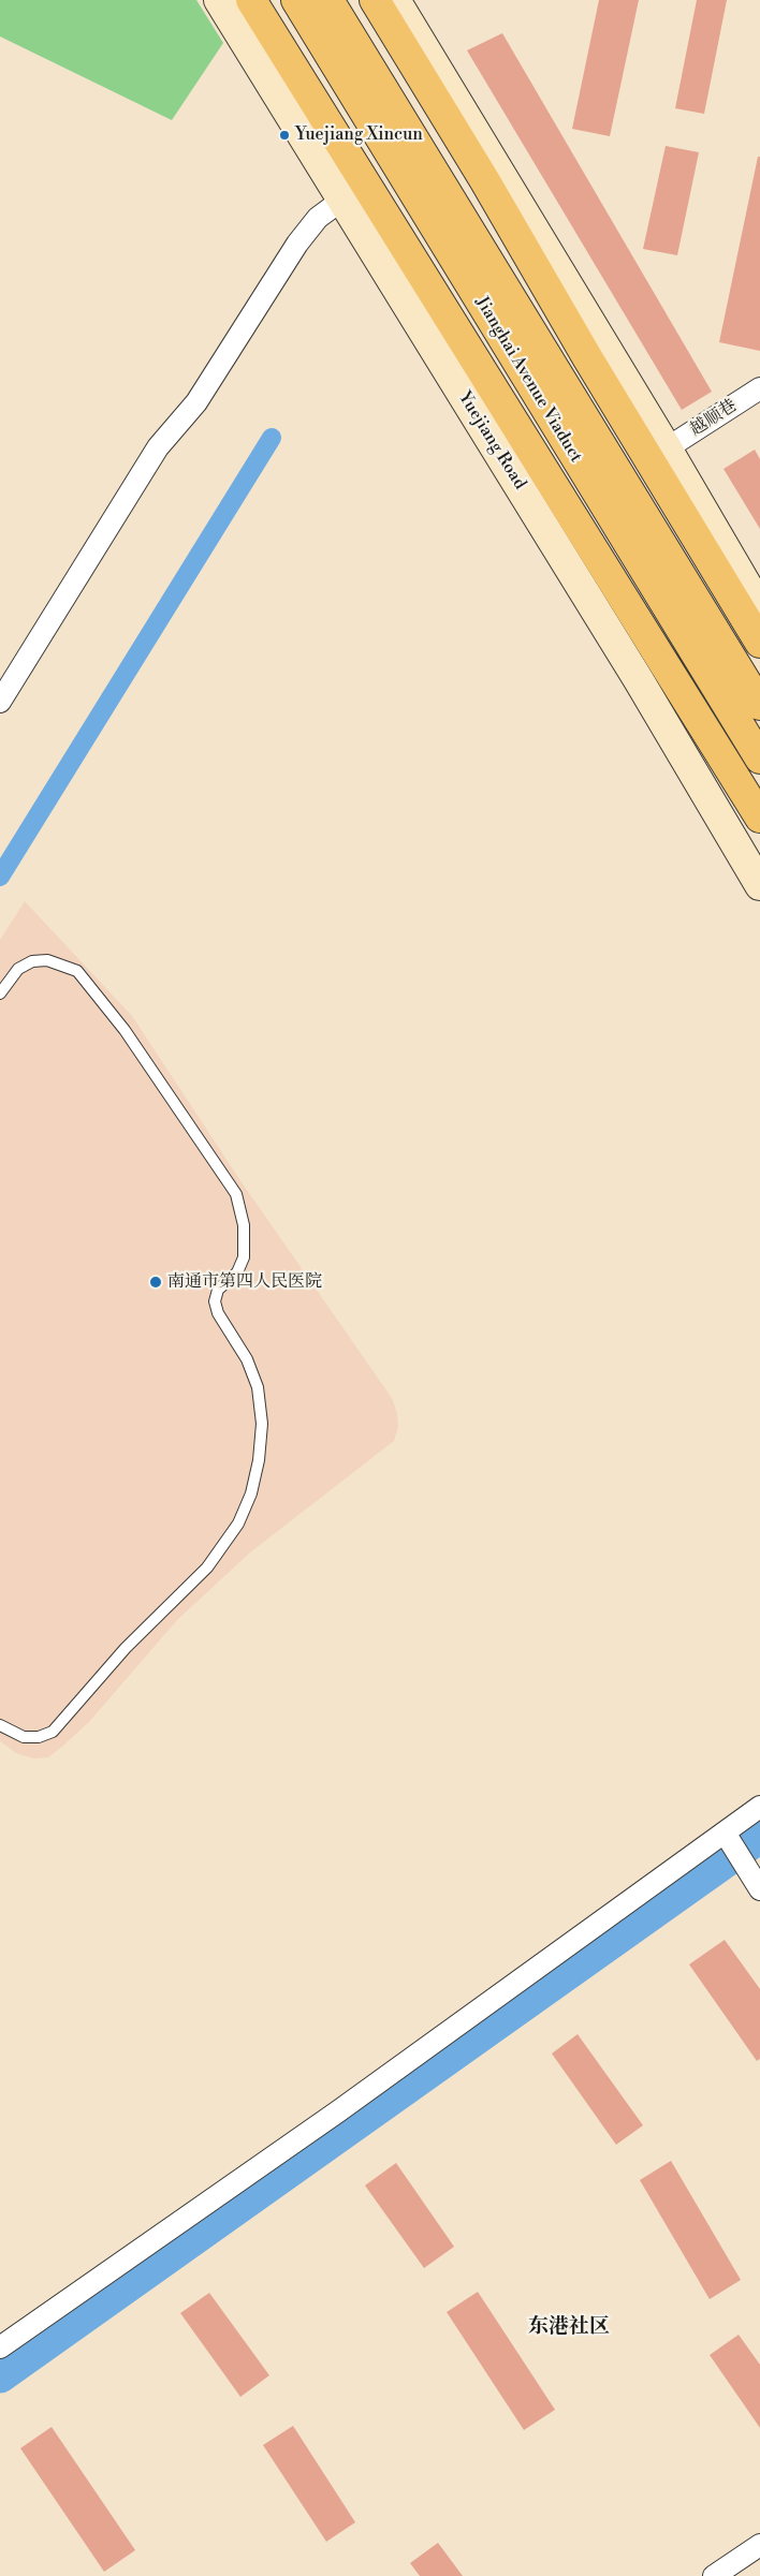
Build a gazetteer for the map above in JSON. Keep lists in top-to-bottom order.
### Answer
{
  "streets": {
    "highway": ["Jianghai Avenue Viaduct"],
    "main road": ["Yuejiang Road"],
    "street": ["越顺巷"]
  },
  "districts": ["东港社区"],
  "places": ["Yuejiang Xincun", "南通市第四人民医院"]
}
